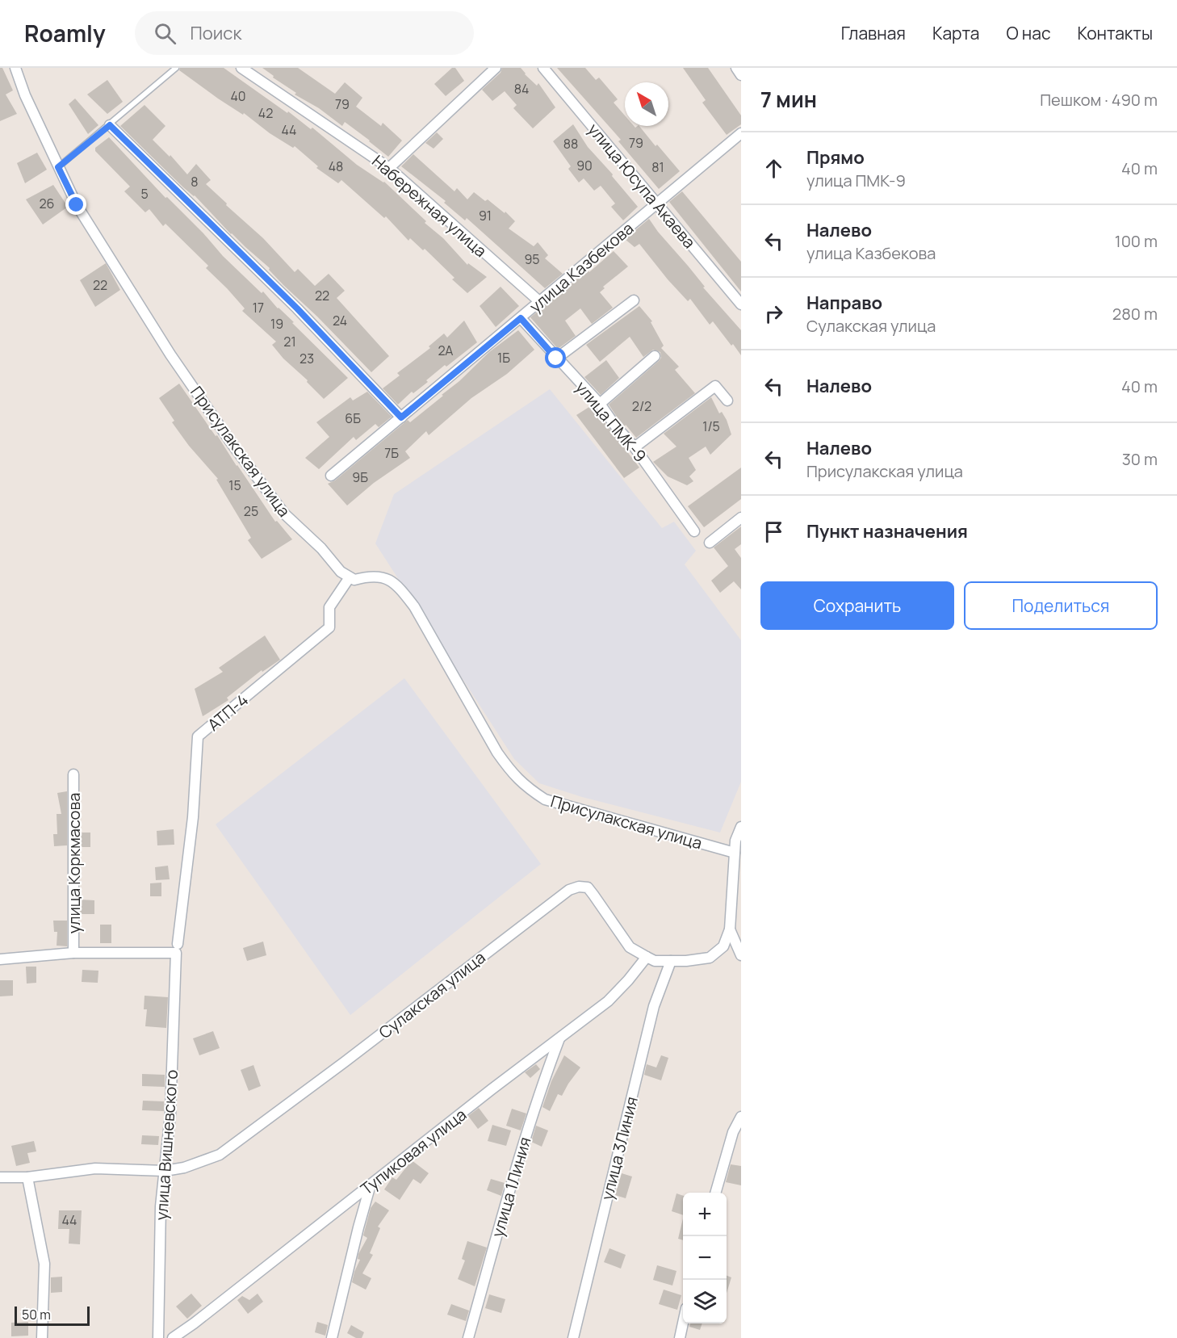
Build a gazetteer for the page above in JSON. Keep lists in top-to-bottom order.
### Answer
{
  "streets": {
    "street": [
      "улица Юсупа Акаева",
      "Набережная улица",
      "улица Казбекова",
      "улица ПМК-9",
      "Присулакская улица",
      "АТП-4",
      "улица Коркмасова",
      "Сулакская улица",
      "улица Вишневского",
      "улица 3Линия",
      "Тупиковая улица",
      "улица 1Линия"
    ]
  },
  "crossings": [
    ["улица Юсупа Акаева", "улица Казбекова"],
    ["Набережная улица", "улица Казбекова"],
    ["улица Казбекова", "улица ПМК-9"],
    ["Присулакская улица", "АТП-4"],
    ["Присулакская улица", "Сулакская улица"],
    ["АТП-4", "улица Вишневского"],
    ["Сулакская улица", "улица Вишневского"],
    ["Сулакская улица", "улица 3Линия"],
    ["Сулакская улица", "Тупиковая улица"],
    ["Тупиковая улица", "улица 1Линия"]
  ],
  "house_numbers": [
    "84",
    "40",
    "79",
    "42",
    "44",
    "79",
    "88",
    "90",
    "48",
    "81",
    "8",
    "5",
    "26",
    "91",
    "95",
    "22",
    "22",
    "17",
    "24",
    "19",
    "21",
    "2А",
    "1Б",
    "23",
    "2/2",
    "6Б",
    "1/5",
    "7Б",
    "9Б",
    "15",
    "25",
    "44"
  ],
  "scale_bar": "50 m",
  "north": "top left",
  "page": {
    "header": "Roamly",
    "search": "Поиск",
    "nav": [
      "Главная",
      "Карта",
      "О нас",
      "Контакты"
    ],
    "heading": ["7 мин", "Пешком · 490 m"],
    "list": [
      ["Прямо", "улица ПМК-9", "40 m"],
      ["Налево", "улица Казбекова", "100 m"],
      ["Направо", "Сулакская улица", "280 m"],
      ["Налево", "40 m"],
      ["Налево", "Присулакская улица", "30 m"],
      "Пункт назначения"
    ],
    "buttons": ["Сохранить", "Поделиться"],
    "map_buttons": ["+", "−"],
    "scale": "50 m"
  }
}
